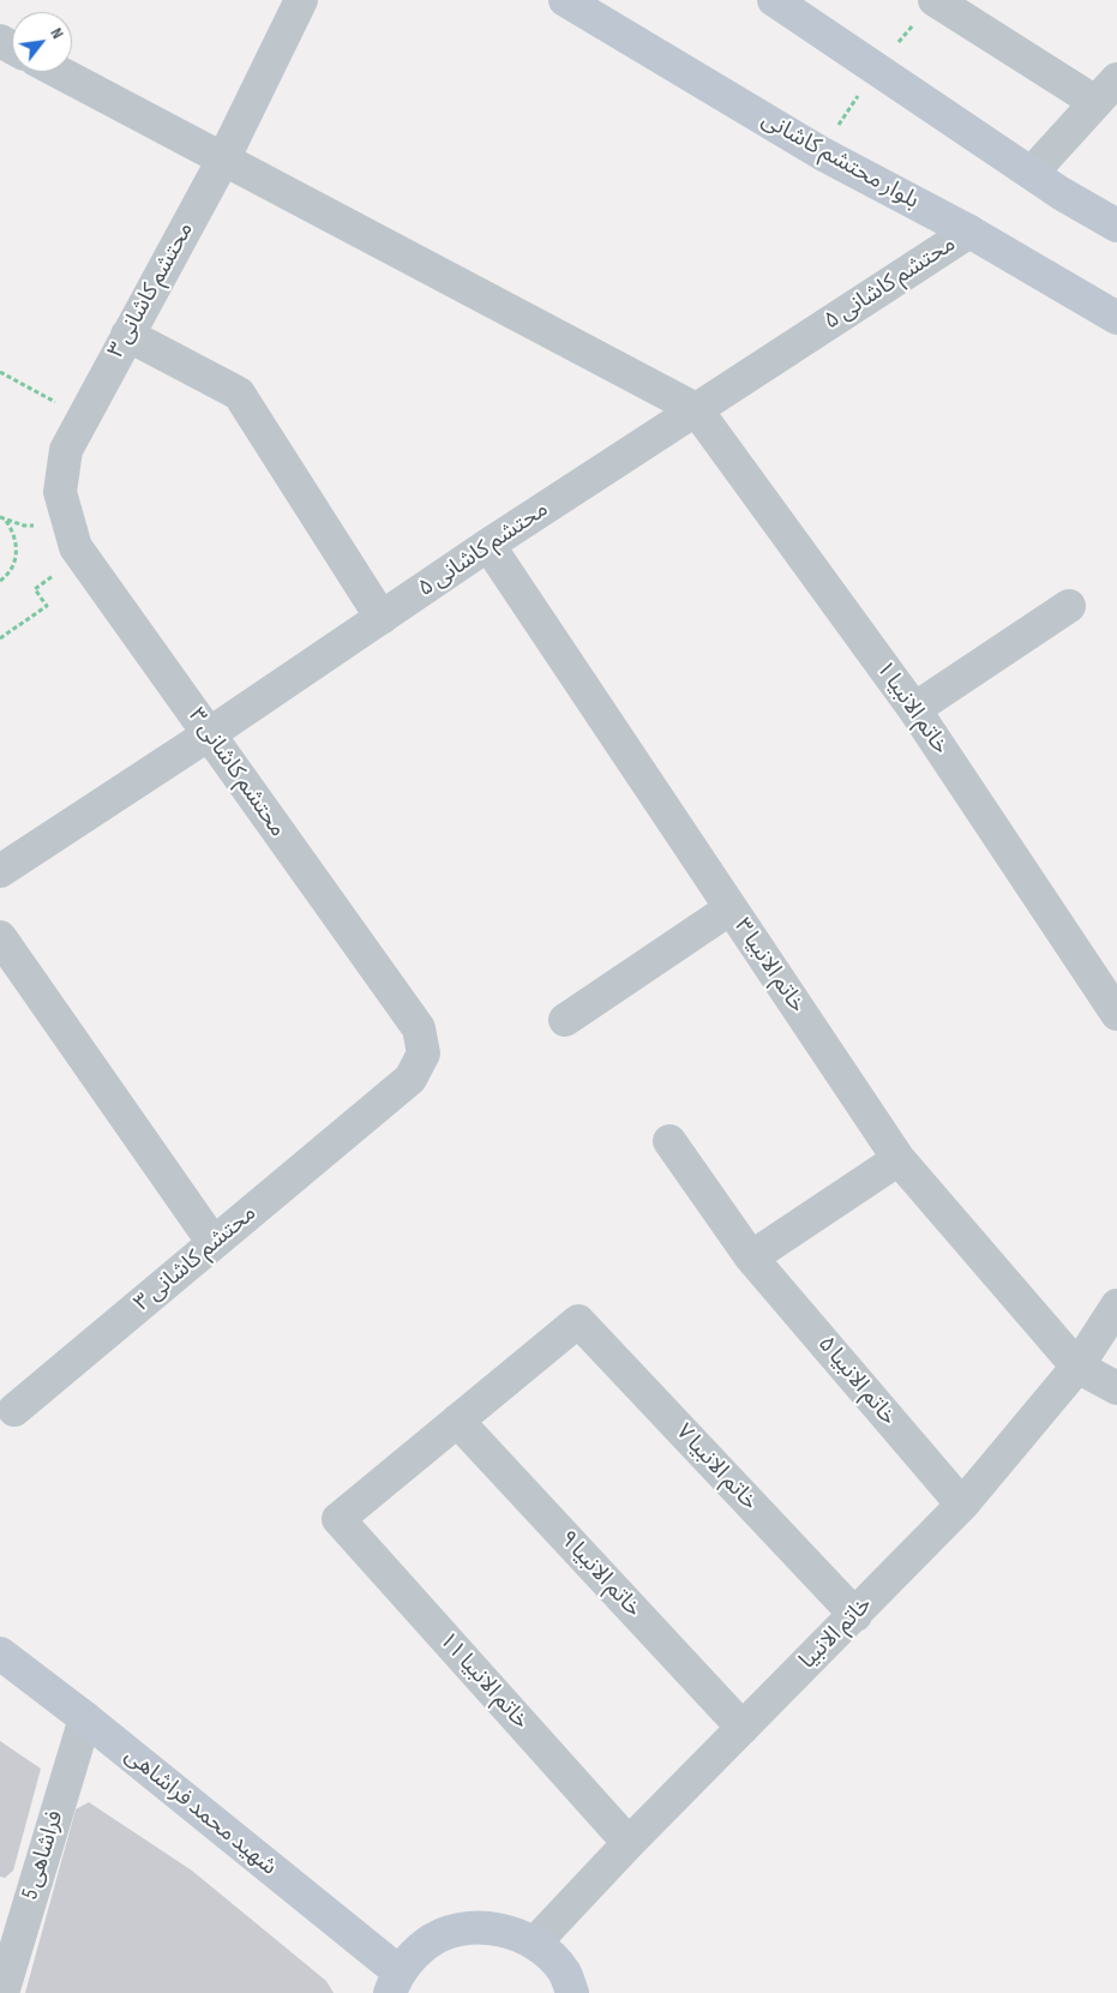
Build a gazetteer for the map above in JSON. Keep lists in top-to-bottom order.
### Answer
{
  "streets": {
    "main road": ["بلوار محتشم کاشانی", "شهید محمد فراشاهی"],
    "street": [
      "محتشم کاشانی ۵",
      "محتشم کاشانی ۳",
      "خاتم الانبیا ۱",
      "خاتم الانبیا ۳",
      "خاتم الانبیا ۵",
      "خاتم الانبیا ۷",
      "خاتم الانبیا ۹",
      "خاتم الانبیا",
      "خاتم الانبیا ۱۱",
      "فراشاهی 5"
    ]
  },
  "crossings": [
    ["بلوار محتشم کاشانی", "محتشم کاشانی ۵"],
    ["محتشم کاشانی ۵", "محتشم کاشانی ۳"],
    ["محتشم کاشانی ۵", "خاتم الانبیا ۱"],
    ["محتشم کاشانی ۵", "خاتم الانبیا ۳"],
    ["خاتم الانبیا ۳", "خاتم الانبیا"],
    ["خاتم الانبیا ۵", "خاتم الانبیا"],
    ["خاتم الانبیا ۷", "خاتم الانبیا ۹"],
    ["خاتم الانبیا ۷", "خاتم الانبیا"],
    ["خاتم الانبیا ۷", "خاتم الانبیا ۱۱"],
    ["خاتم الانبیا ۹", "خاتم الانبیا"],
    ["خاتم الانبیا ۹", "خاتم الانبیا ۱۱"],
    ["خاتم الانبیا", "خاتم الانبیا ۱۱"],
    ["شهید محمد فراشاهی", "فراشاهی 5"]
  ],
  "north": "top right"
}
